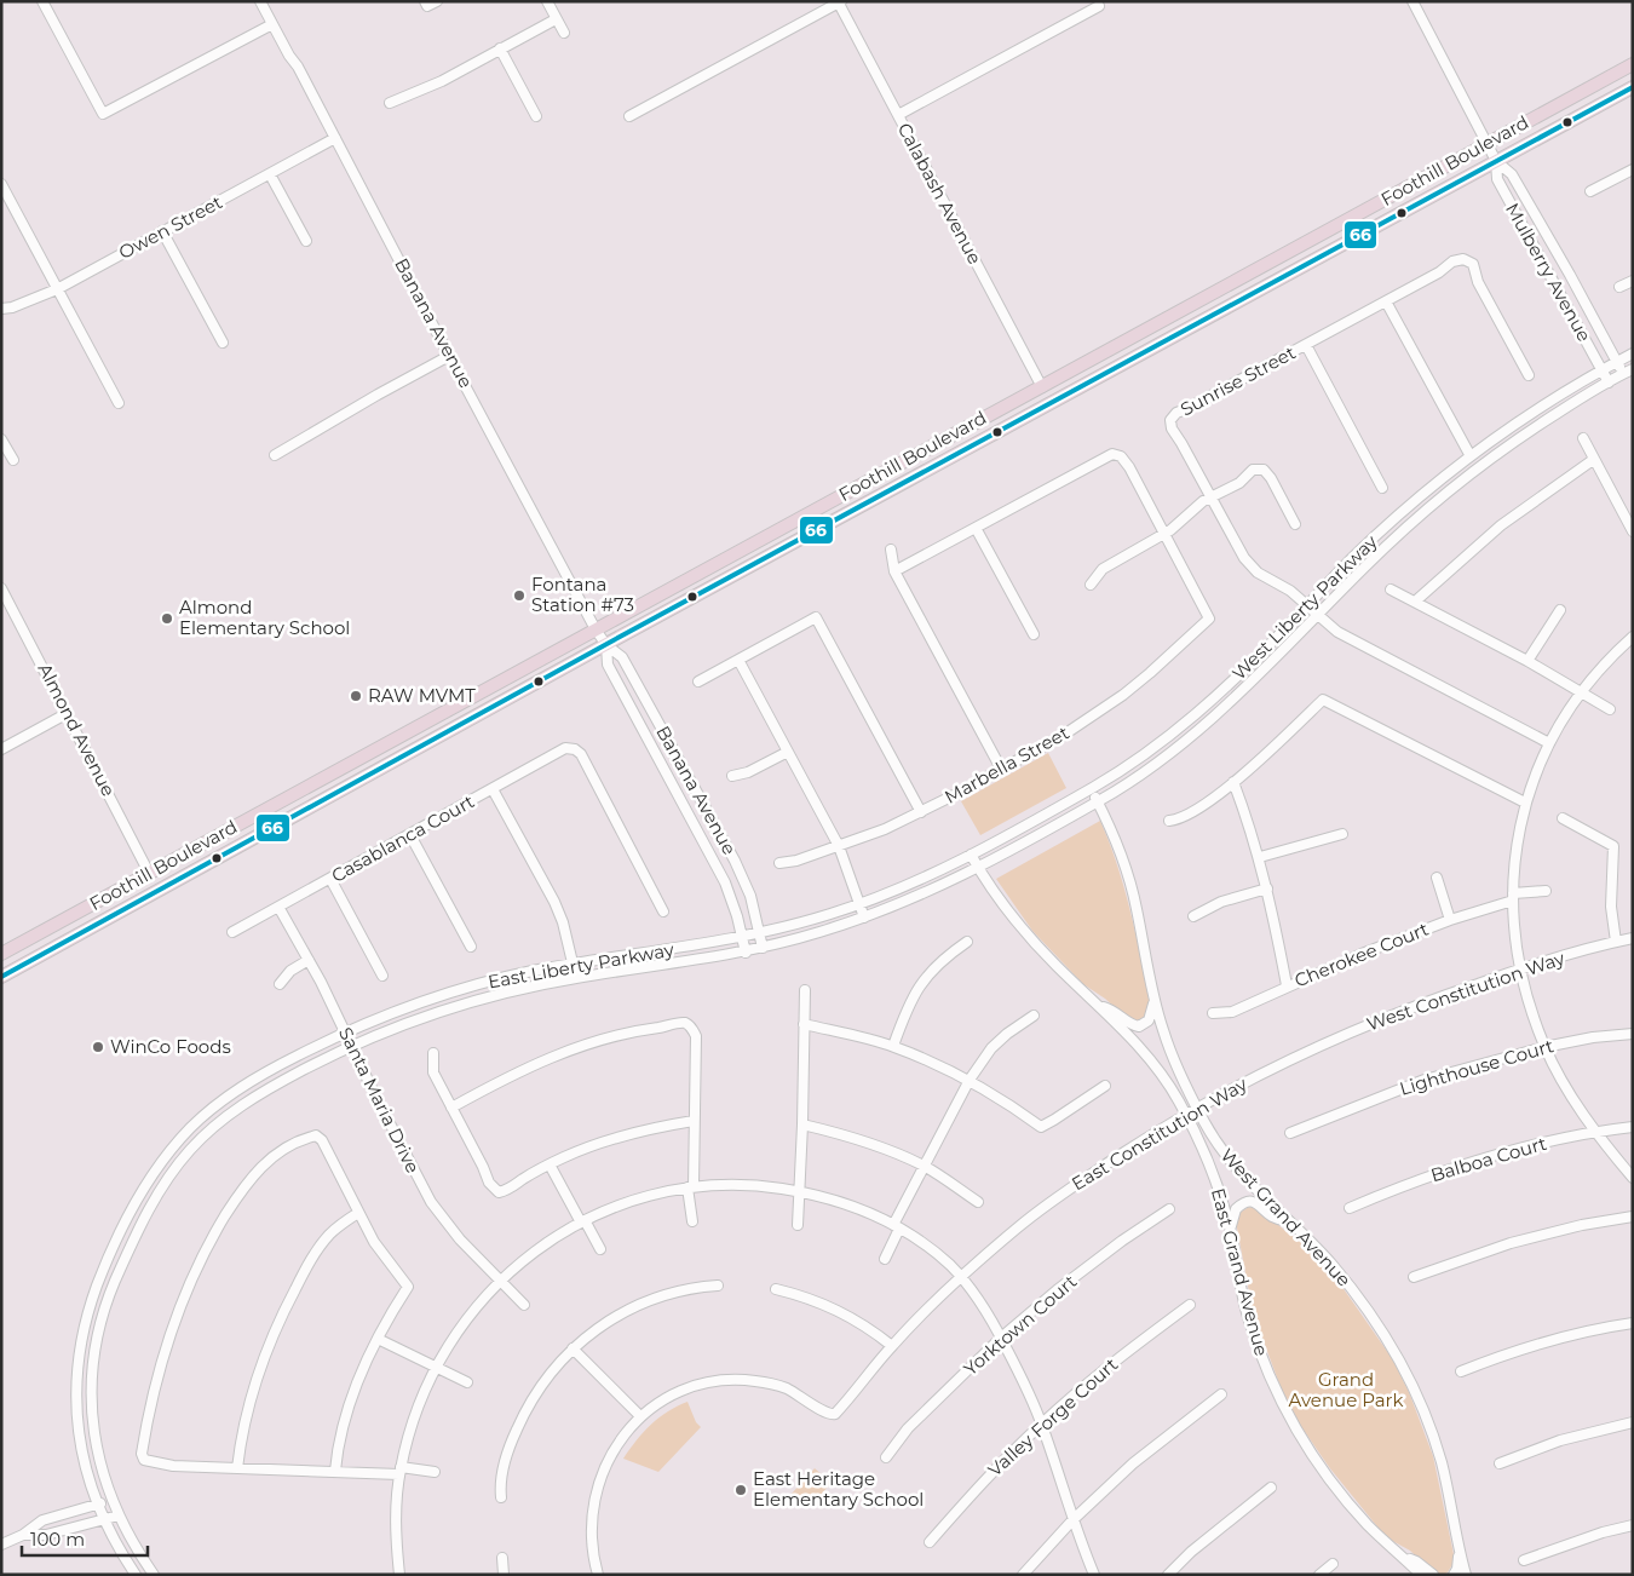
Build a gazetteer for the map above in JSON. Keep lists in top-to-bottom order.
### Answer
{
  "streets": {
    "main road": ["Foothill Boulevard"],
    "street": [
      "Calabash Avenue",
      "Owen Street",
      "Mulberry Avenue",
      "Banana Avenue",
      "Sunrise Street",
      "West Liberty Parkway",
      "Almond Avenue",
      "Marbella Street",
      "Casablanca Court",
      "Cherokee Court",
      "East Liberty Parkway",
      "West Constitution Way",
      "Lighthouse Court",
      "Santa Maria Drive",
      "East Constitution Way",
      "Balboa Court",
      "West Grand Avenue",
      "East Grand Avenue",
      "Yorktown Court",
      "Valley Forge Court"
    ]
  },
  "crossings": [
    ["Foothill Boulevard", "Calabash Avenue"],
    ["Foothill Boulevard", "Mulberry Avenue"],
    ["Foothill Boulevard", "Banana Avenue"],
    ["Foothill Boulevard", "Almond Avenue"],
    ["Owen Street", "Banana Avenue"],
    ["Mulberry Avenue", "West Liberty Parkway"],
    ["Banana Avenue", "East Liberty Parkway"],
    ["Sunrise Street", "West Liberty Parkway"],
    ["West Liberty Parkway", "East Liberty Parkway"],
    ["West Liberty Parkway", "West Grand Avenue"],
    ["West Liberty Parkway", "East Grand Avenue"],
    ["Casablanca Court", "Santa Maria Drive"],
    ["East Liberty Parkway", "Santa Maria Drive"],
    ["East Liberty Parkway", "East Grand Avenue"],
    ["West Constitution Way", "East Constitution Way"],
    ["East Constitution Way", "West Grand Avenue"],
    ["East Constitution Way", "East Grand Avenue"]
  ],
  "parks": ["Grand Avenue Park"],
  "places": [
    "Fontana Station #73",
    "Almond Elementary School",
    "RAW MVMT",
    "WinCo Foods",
    "East Heritage Elementary School"
  ],
  "lines": ["transit line 66"],
  "scale_bar": "100 m"
}
